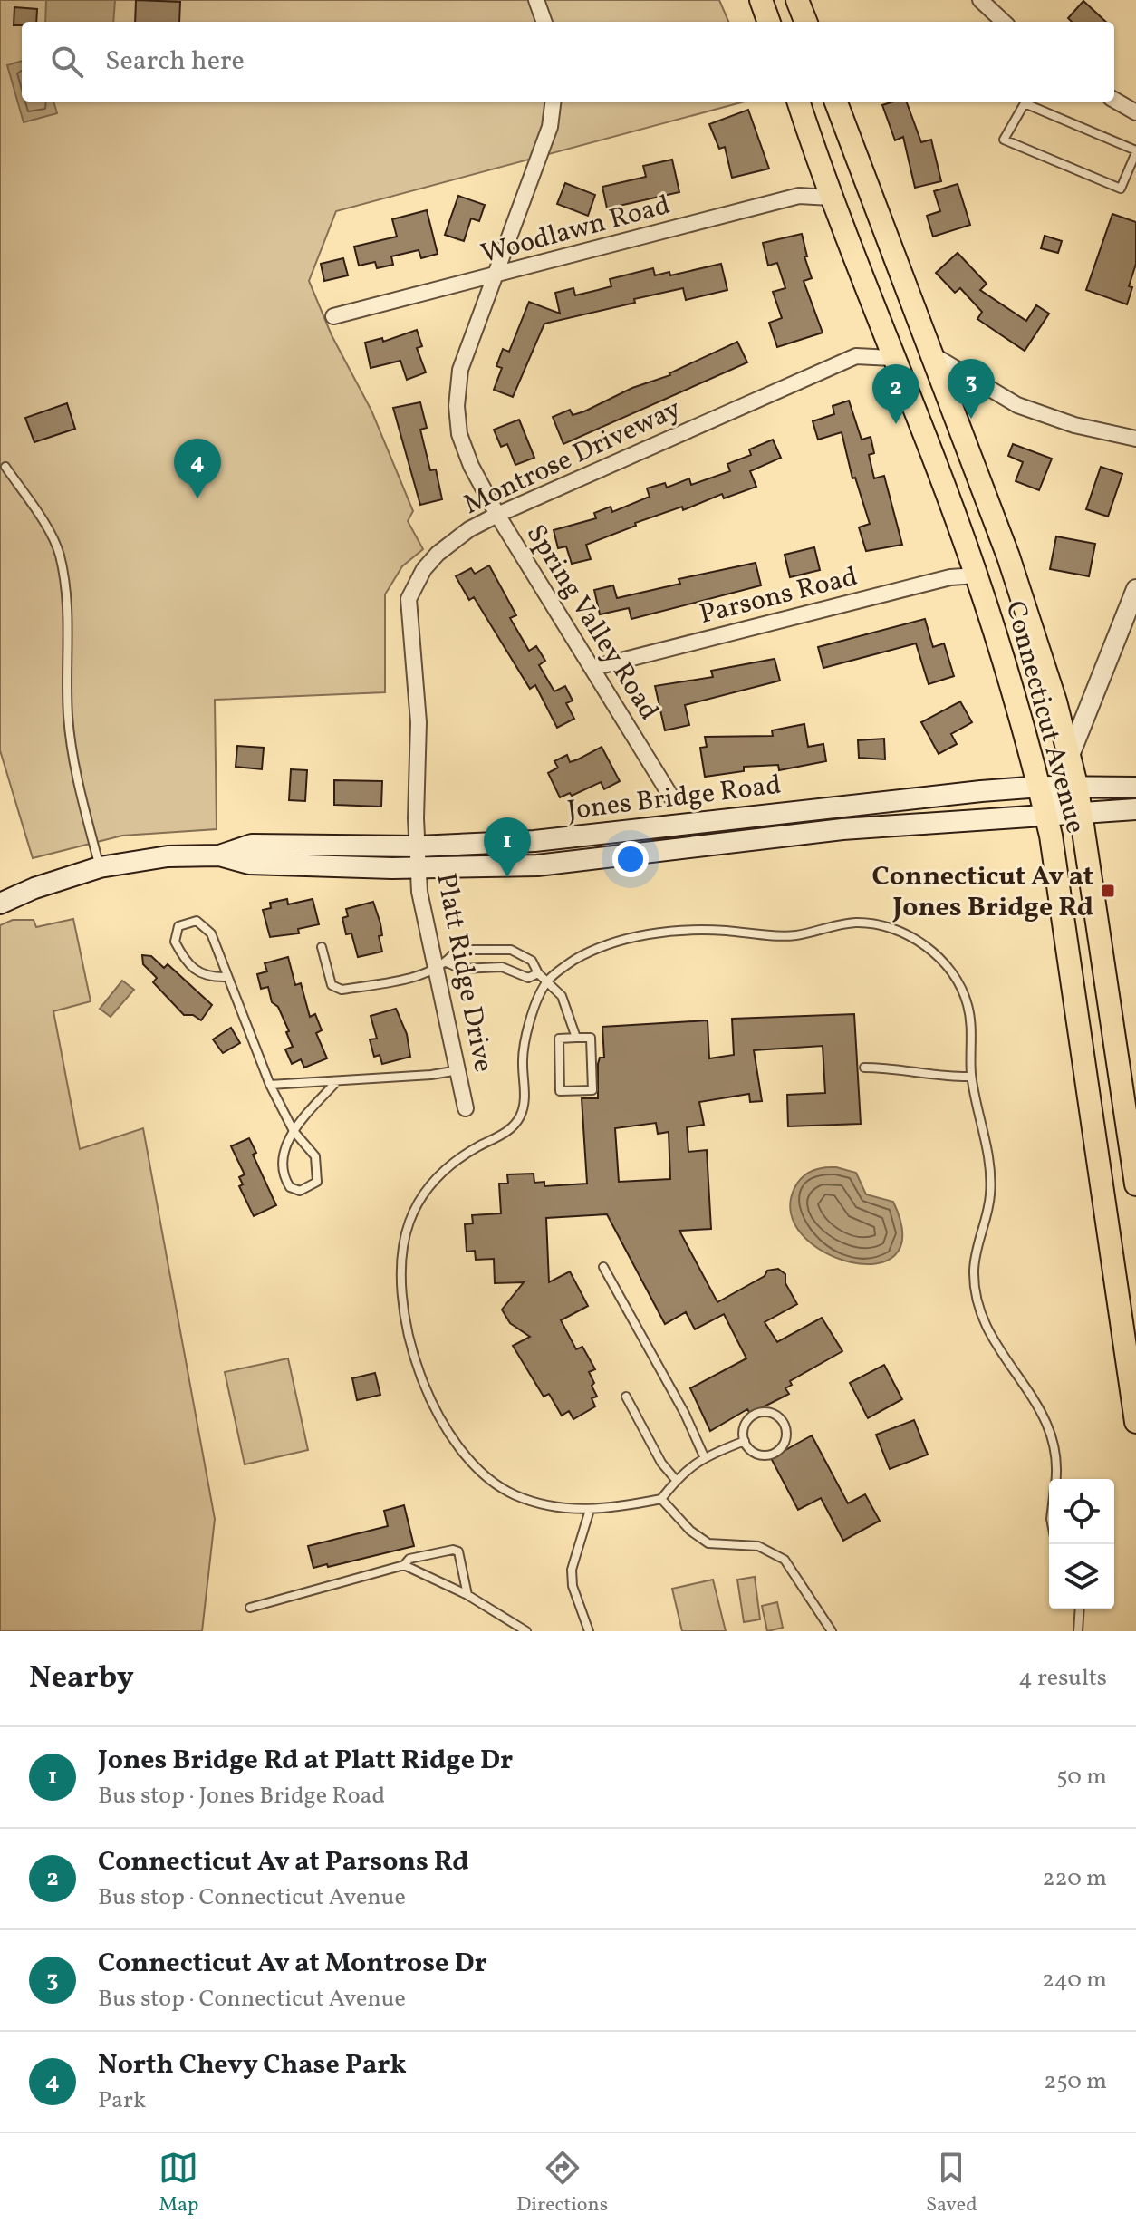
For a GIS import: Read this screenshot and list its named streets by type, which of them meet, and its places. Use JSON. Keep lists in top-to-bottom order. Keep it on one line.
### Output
{"streets":{"main road":["Connecticut Avenue","Jones Bridge Road"],"street":["Woodlawn Road","Montrose Driveway","Parsons Road","Spring Valley Road","Platt Ridge Drive"]},"crossings":[["Woodlawn Road","Spring Valley Road"],["Woodlawn Road","Connecticut Avenue"],["Montrose Driveway","Spring Valley Road"],["Montrose Driveway","Connecticut Avenue"],["Montrose Driveway","Jones Bridge Road"],["Montrose Driveway","Platt Ridge Drive"],["Parsons Road","Spring Valley Road"],["Parsons Road","Connecticut Avenue"],["Connecticut Avenue","Jones Bridge Road"],["Jones Bridge Road","Platt Ridge Drive"]],"places":{"transit":["Connecticut Av at Jones Bridge Rd"]},"page":{"search":"Search here","pins":["3","2","4","1"],"heading":["Nearby","4 results"],"list":[{"mark":"1","name":"Jones Bridge Rd at Platt Ridge Dr","note":"Bus stop · Jones Bridge Road","value":"50 m"},{"mark":"2","name":"Connecticut Av at Parsons Rd","note":"Bus stop · Connecticut Avenue","value":"220 m"},{"mark":"3","name":"Connecticut Av at Montrose Dr","note":"Bus stop · Connecticut Avenue","value":"240 m"},{"mark":"4","name":"North Chevy Chase Park","note":"Park","value":"250 m"}],"nav":["Map","Directions","Saved"]}}
